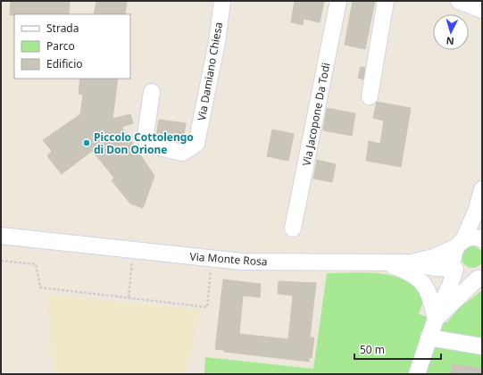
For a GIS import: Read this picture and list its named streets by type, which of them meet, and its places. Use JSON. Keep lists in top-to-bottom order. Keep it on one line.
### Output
{"streets":{"street":["Via Damiano Chiesa","Via Jacopone Da Todi","Via Monte Rosa"]},"places":["Piccolo Cottolengo di Don Orione"],"legend":["Strada","Parco","Edificio"],"scale_bar":"50 m","north":"bottom"}
